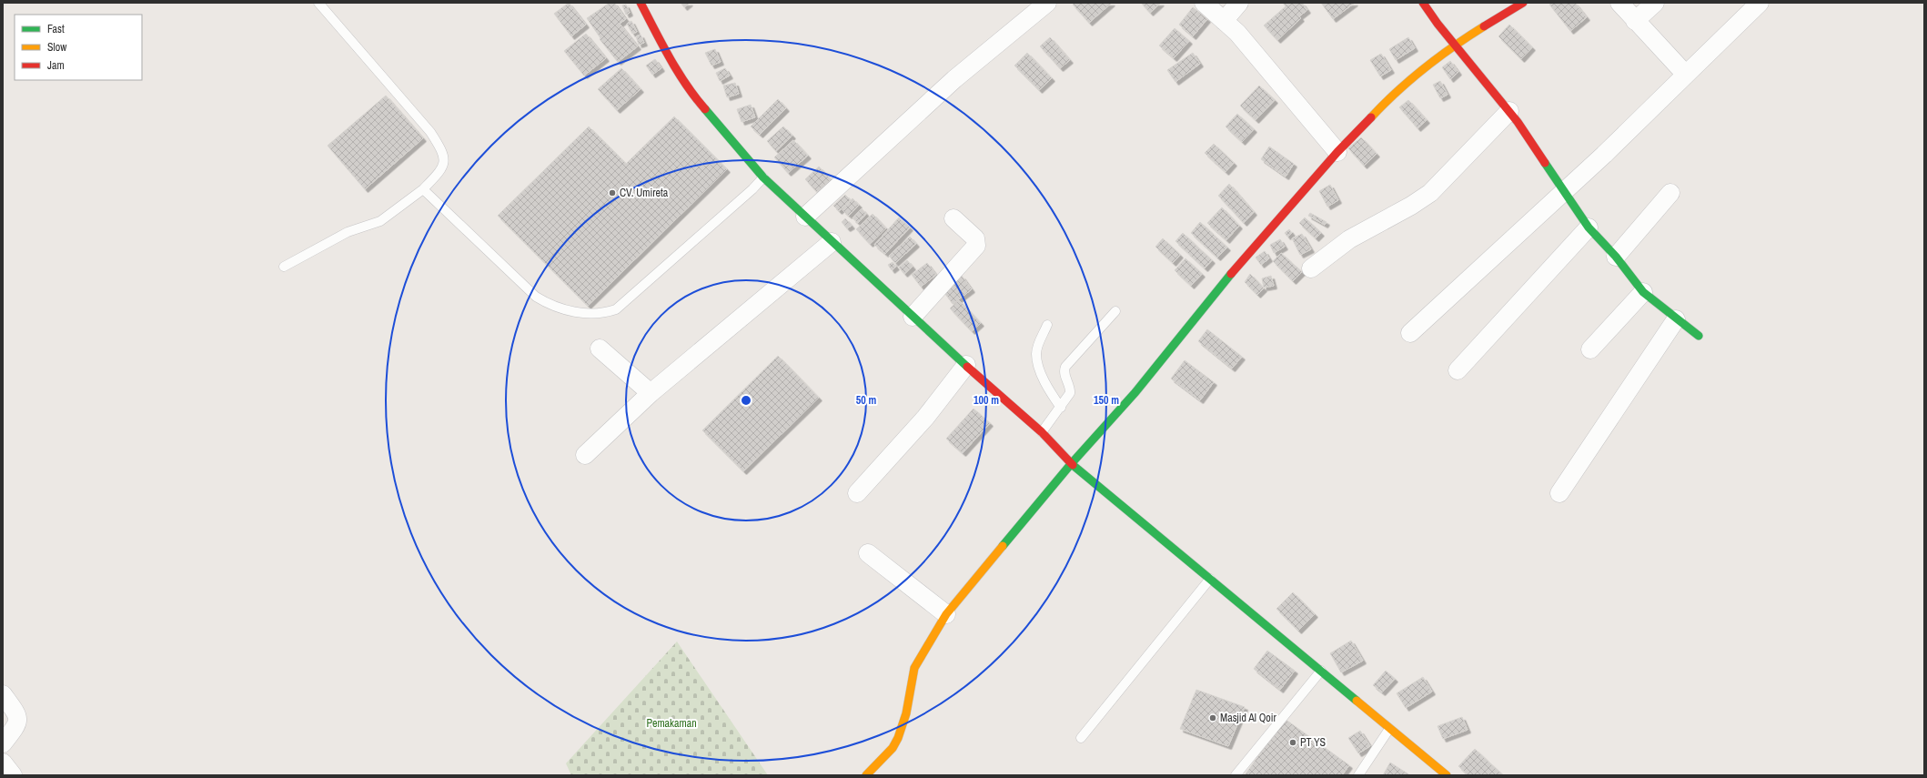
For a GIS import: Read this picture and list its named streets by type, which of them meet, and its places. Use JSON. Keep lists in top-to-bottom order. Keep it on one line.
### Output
{"parks":["Pemakaman"],"places":["CV. Umireta","Masjid Al Qoir","PT YS"],"legend":["Fast","Slow","Jam"],"rings":["50 m","100 m","150 m"]}
